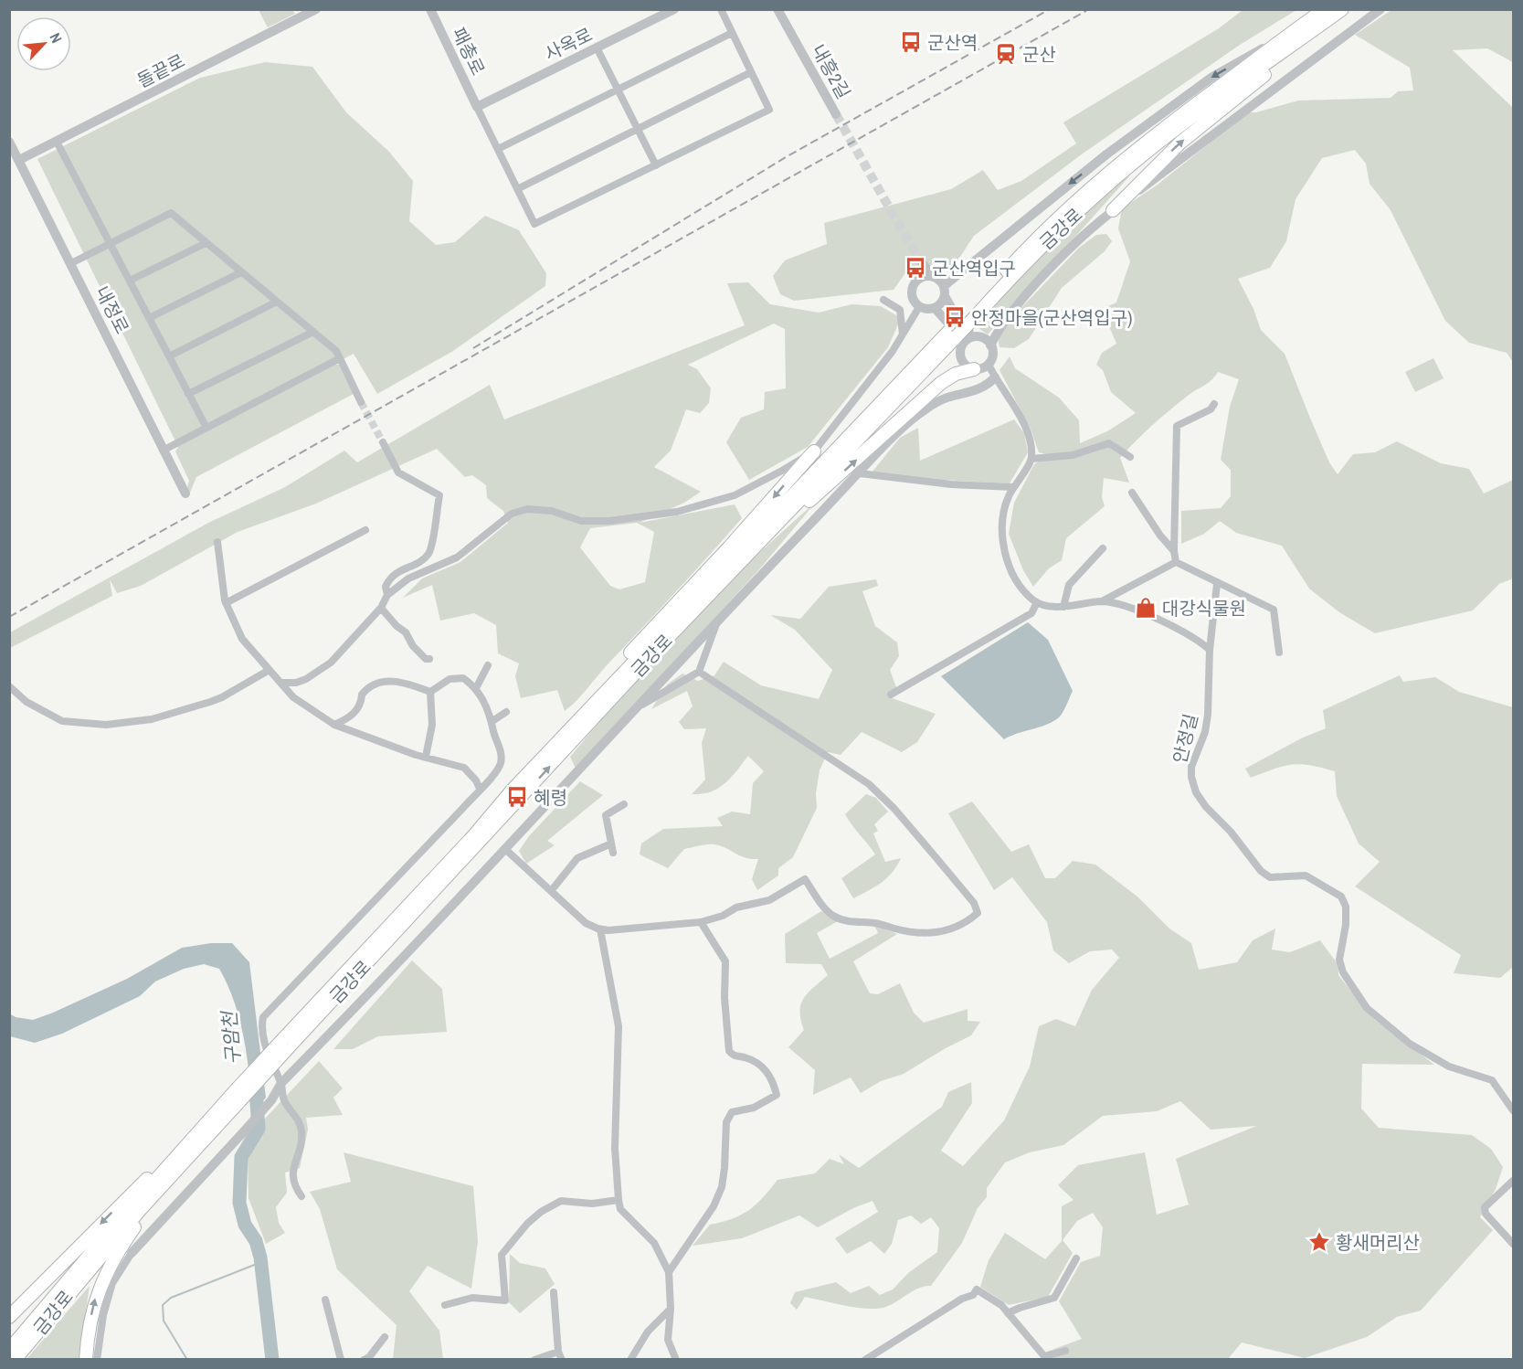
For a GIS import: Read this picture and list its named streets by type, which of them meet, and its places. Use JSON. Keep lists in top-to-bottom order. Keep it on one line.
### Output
{"streets":{"highway":["금강로"],"street":["사옥로","패총로","돌끝로","내흥2길","내정로","안정길"]},"crossings":[["사옥로","패총로"],["돌끝로","내정로"]],"water":["구암천"],"places":{"bus stop":["군산역","군산역입구","안정마을(군산역입구)","혜령"],"station":["군산"],"shop":["대강식물원"],"place":["황새머리산"]},"north":"top right"}
